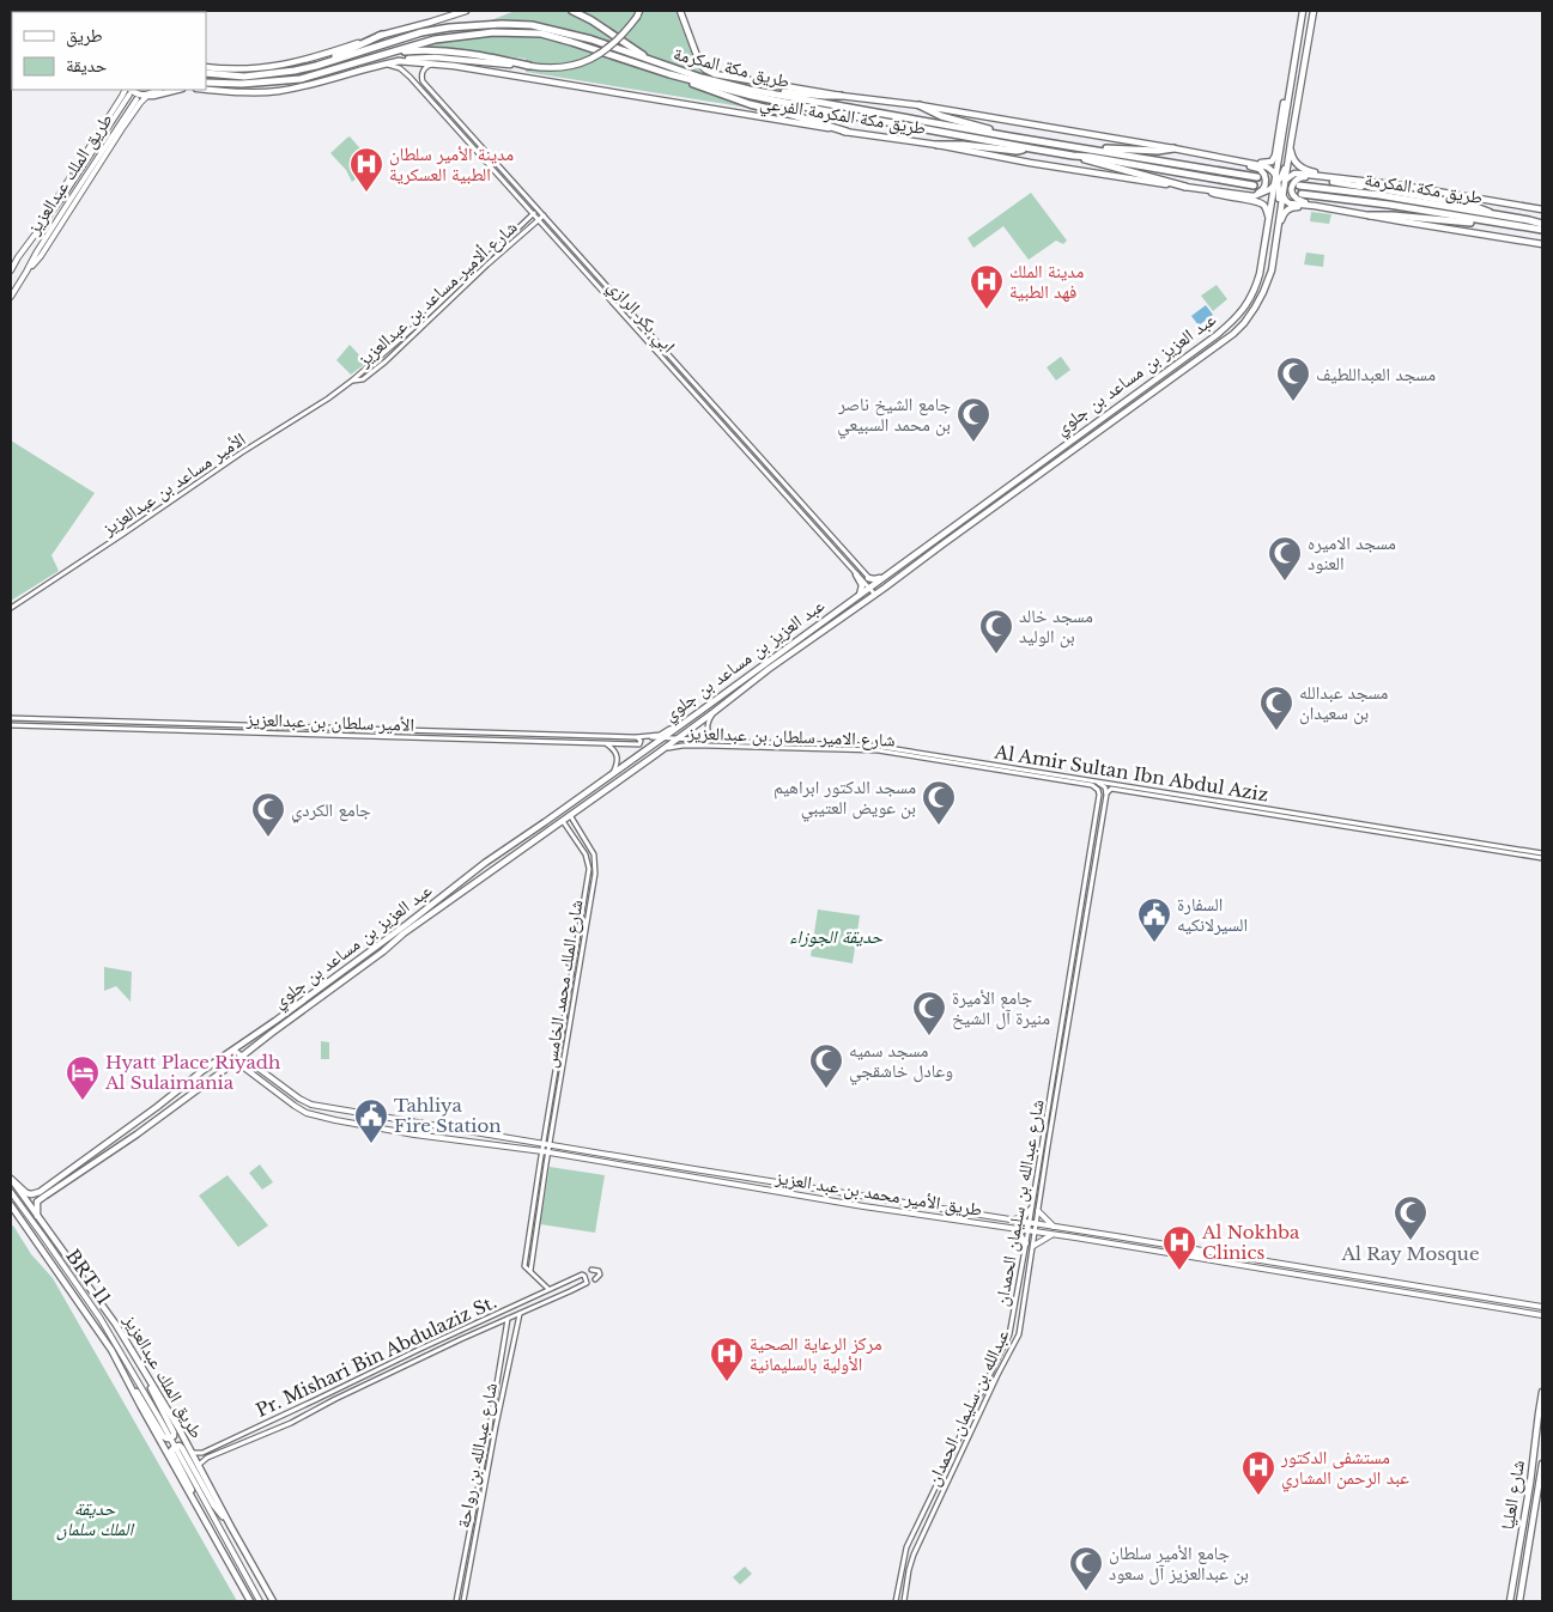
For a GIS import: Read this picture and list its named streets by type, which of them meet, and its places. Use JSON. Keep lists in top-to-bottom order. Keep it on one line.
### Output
{"streets":{"highway":["طريق مكة المكرمة"],"main road":["طريق مكة المكرمة الفرعي","طريق الملك عبدالعزيز","عبد العزيز بن مساعد بن جلوي","طريق الأمير محمد بن عبد العزيز","BRT 11","شارع العليا"],"street":["شارع ألامير مساعد بن عبدالعزيز","ابي بكر الرازي","الأمير مساعد بن عبدالعزيز","الأمير سلطان بن عبدالعزيز","شارع الامير سلطان بن عبدالعزيز","Al Amir Sultan Ibn Abdul Aziz","شارع الملك محمد الخامس","شارع عبدالله بن سليمان الحمدان","Pr. Mishari Bin Abdulaziz St.","عبدالله بن سليمان الحمدان","شارع عبدالله بن رواحة"]},"crossings":[["طريق مكة المكرمة الفرعي","ابي بكر الرازي"],["طريق مكة المكرمة الفرعي","عبد العزيز بن مساعد بن جلوي"],["طريق الملك عبدالعزيز","عبد العزيز بن مساعد بن جلوي"],["طريق الملك عبدالعزيز","Pr. Mishari Bin Abdulaziz St."],["شارع ألامير مساعد بن عبدالعزيز","ابي بكر الرازي"],["شارع ألامير مساعد بن عبدالعزيز","الأمير مساعد بن عبدالعزيز"],["ابي بكر الرازي","عبد العزيز بن مساعد بن جلوي"],["عبد العزيز بن مساعد بن جلوي","الأمير سلطان بن عبدالعزيز"],["عبد العزيز بن مساعد بن جلوي","شارع الامير سلطان بن عبدالعزيز"],["عبد العزيز بن مساعد بن جلوي","Al Amir Sultan Ibn Abdul Aziz"],["عبد العزيز بن مساعد بن جلوي","شارع الملك محمد الخامس"],["عبد العزيز بن مساعد بن جلوي","طريق الأمير محمد بن عبد العزيز"],["الأمير سلطان بن عبدالعزيز","Al Amir Sultan Ibn Abdul Aziz"],["شارع الامير سلطان بن عبدالعزيز","Al Amir Sultan Ibn Abdul Aziz"],["Al Amir Sultan Ibn Abdul Aziz","شارع عبدالله بن سليمان الحمدان"],["شارع الملك محمد الخامس","طريق الأمير محمد بن عبد العزيز"],["طريق الأمير محمد بن عبد العزيز","شارع عبدالله بن سليمان الحمدان"],["طريق الأمير محمد بن عبد العزيز","عبدالله بن سليمان الحمدان"],["شارع عبدالله بن سليمان الحمدان","عبدالله بن سليمان الحمدان"],["Pr. Mishari Bin Abdulaziz St.","شارع عبدالله بن رواحة"]],"parks":["حديقة الجوزاء","حديقة الملك سلمان"],"places":{"hospital":["مدينة الأمير سلطان الطبية العسكرية","مدينة الملك فهد الطبية","Al Nokhba Clinics","مركز الرعاية الصحية الأولية بالسليمانية","مستشفى الدكتور عبد الرحمن المشاري"],"mosque":["مسجد العبداللطيف","جامع الشيخ ناصر بن محمد السبيعي","مسجد الاميره العنود","مسجد خالد بن الوليد","مسجد عبدالله بن سعيدان","مسجد الدكتور ابراهيم بن عويض العتيبي","جامع الكردي","جامع الأميرة منيرة آل الشيخ","مسجد سميه وعادل خاشقجي","Al Ray Mosque","جامع الأمير سلطان بن عبدالعزيز آل سعود"],"public building":["السفارة السيرلانكيه","Tahliya Fire Station"],"hotel":["Hyatt Place Riyadh Al Sulaimania"]},"legend":["طريق","حديقة"]}
